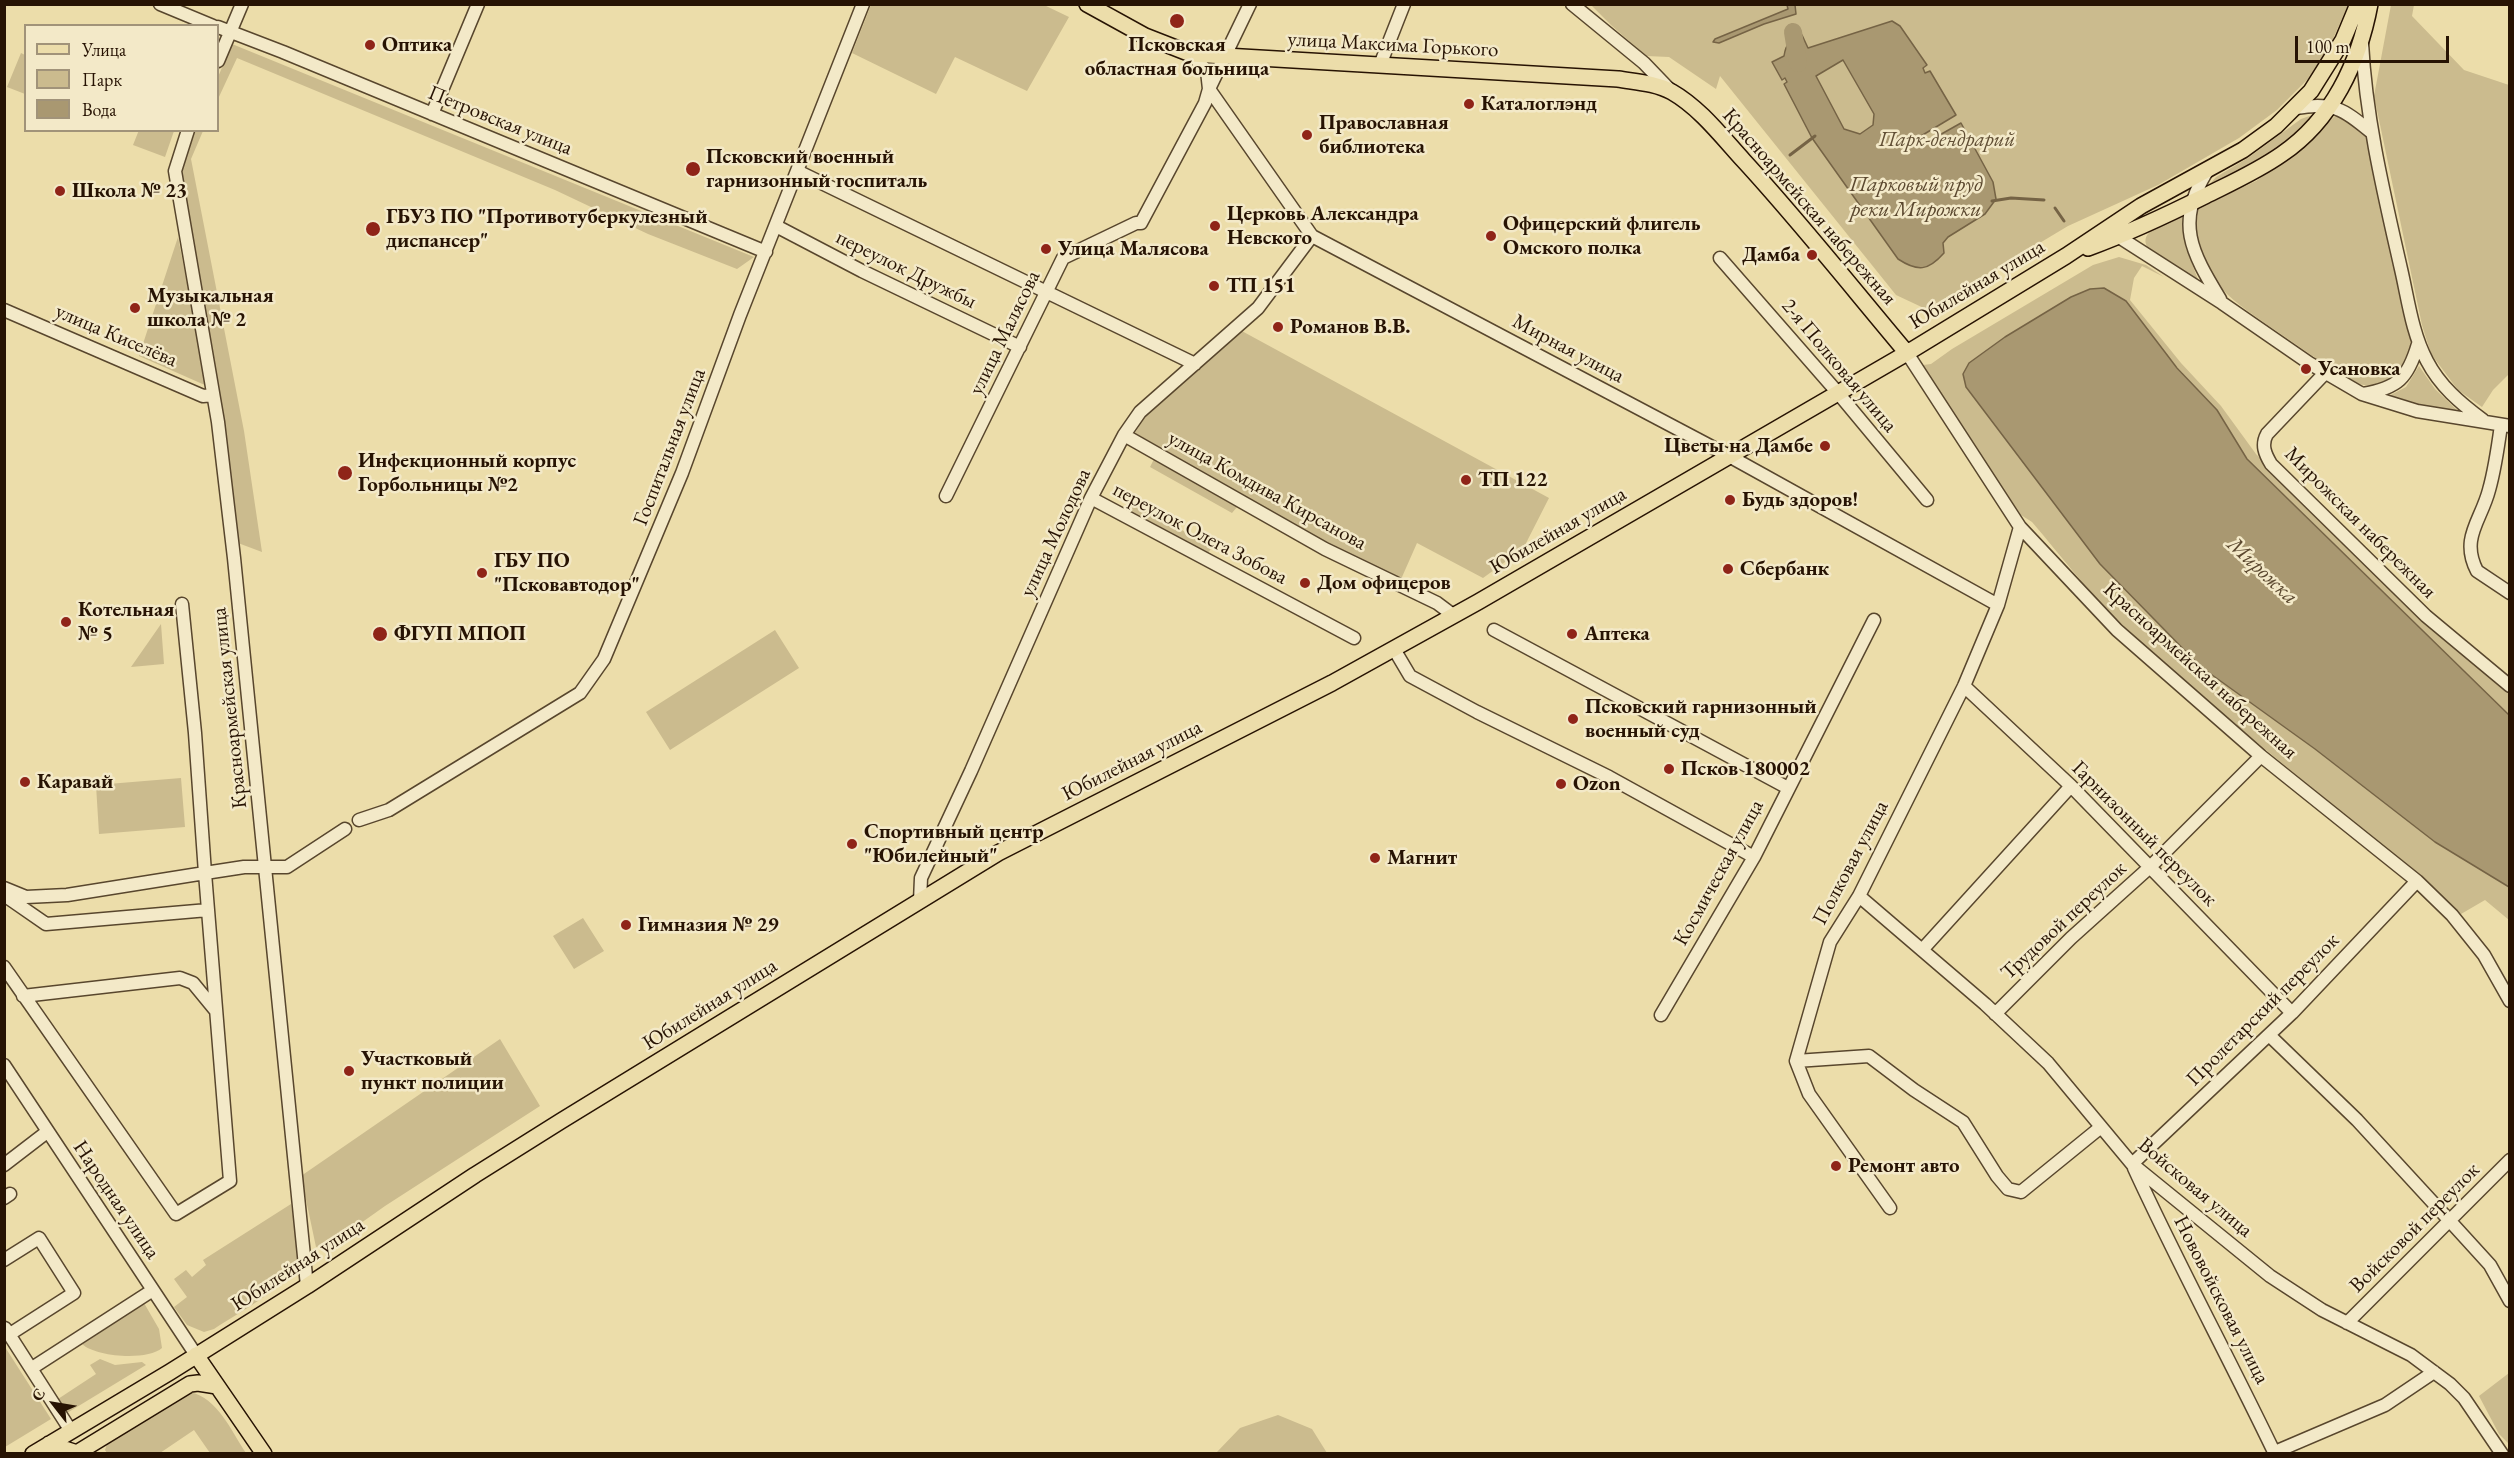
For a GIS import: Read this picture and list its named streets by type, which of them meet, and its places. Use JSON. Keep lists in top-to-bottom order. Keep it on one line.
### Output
{"streets":{"main road":["улица Максима Горького","Красноармейская набережная","Юбилейная улица"],"street":["Петровская улица","переулок Дружбы","улица Малясова","улица Киселёва","Мирная улица","2-я Полковая улица","Госпитальная улица","улица Комдива Кирсанова","Мирожская набережная","улица Молодова","переулок Олега Зобова","Красноармейская улица","Гарнизонный переулок","Полковая улица","Космическая улица","Трудовой переулок","Пролетарский переулок","Войсковая улица","Народная улица","Войсковой переулок","Нововойсковая улица"]},"crossings":[["улица Максима Горького","Красноармейская набережная"],["улица Максима Горького","улица Малясова"],["улица Максима Горького","Мирная улица"],["Петровская улица","Госпитальная улица"],["Красноармейская набережная","Юбилейная улица"],["Красноармейская набережная","Полковая улица"],["Красноармейская набережная","Трудовой переулок"],["Красноармейская набережная","Пролетарский переулок"],["переулок Дружбы","улица Малясова"],["переулок Дружбы","Госпитальная улица"],["переулок Дружбы","улица Молодова"],["Юбилейная улица","Мирная улица"],["Юбилейная улица","2-я Полковая улица"],["Юбилейная улица","улица Комдива Кирсанова"],["Юбилейная улица","улица Молодова"],["Юбилейная улица","Красноармейская улица"],["Юбилейная улица","Народная улица"],["улица Малясова","Мирная улица"],["улица Киселёва","Красноармейская улица"],["Мирная улица","улица Молодова"],["Мирная улица","Полковая улица"],["улица Комдива Кирсанова","улица Молодова"],["улица Молодова","переулок Олега Зобова"],["Гарнизонный переулок","Полковая улица"],["Гарнизонный переулок","Трудовой переулок"],["Гарнизонный переулок","Пролетарский переулок"],["Полковая улица","Войсковая улица"],["Трудовой переулок","Войсковая улица"],["Пролетарский переулок","Войсковая улица"],["Пролетарский переулок","Нововойсковая улица"],["Войсковая улица","Войсковой переулок"],["Войсковая улица","Нововойсковая улица"]],"water":["Парковый пруд реки Мирожки","Мирожка"],"parks":["Парк-дендрарий"],"places":["Псковская областная больница","Оптика","Каталоглэнд","Православная библиотека","Псковский военный гарнизонный госпиталь","Школа № 23","Церковь Александра Невского","ГБУЗ ПО \"Противотуберкулезный диспансер\"","Офицерский флигель Омского полка","Улица Малясова","Дамба","ТП 151","Музыкальная школа № 2","Романов В.В.","Усановка","Цветы на Дамбе","Инфекционный корпус Горбольницы №2","ТП 122","Будь здоров!","Сбербанк","ГБУ ПО \"Псковавтодор\"","Дом офицеров","Котельная № 5","ФГУП МПОП","Аптека","Псковский гарнизонный военный суд","Псков 180002","Каравай","Ozon","Спортивный центр \"Юбилейный\"","Магнит","Гимназия № 29","Участковый пункт полиции","Ремонт авто"],"legend":["Улица","Парк","Вода"],"scale_bar":"100 m","north":"top left"}
